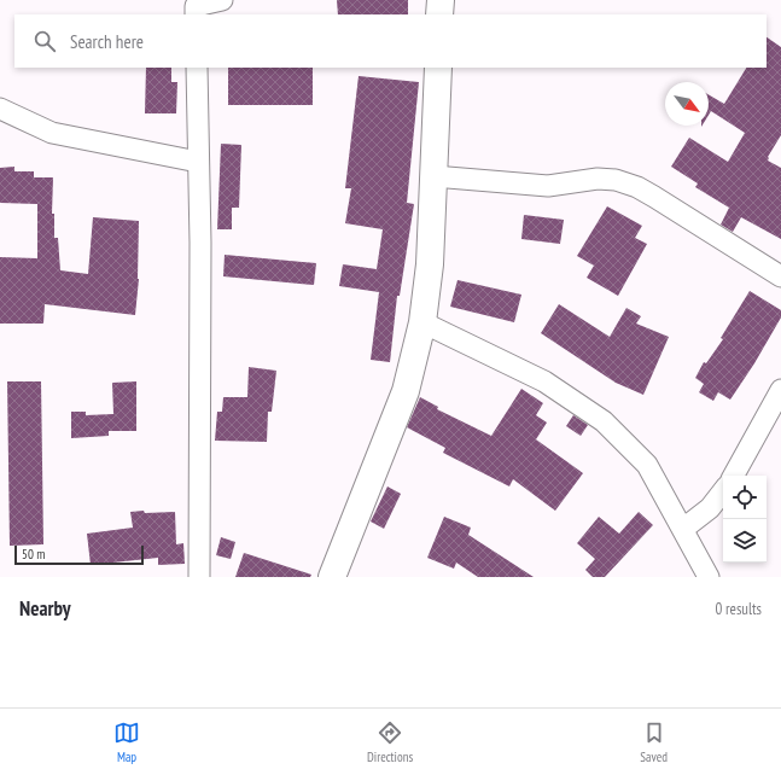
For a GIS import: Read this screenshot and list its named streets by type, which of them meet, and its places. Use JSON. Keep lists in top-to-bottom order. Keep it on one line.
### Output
{"scale_bar":"50 m","north":"bottom right","page":{"search":"Search here","scale":"50 m","heading":["Nearby","0 results"],"nav":["Map","Directions","Saved"]}}
